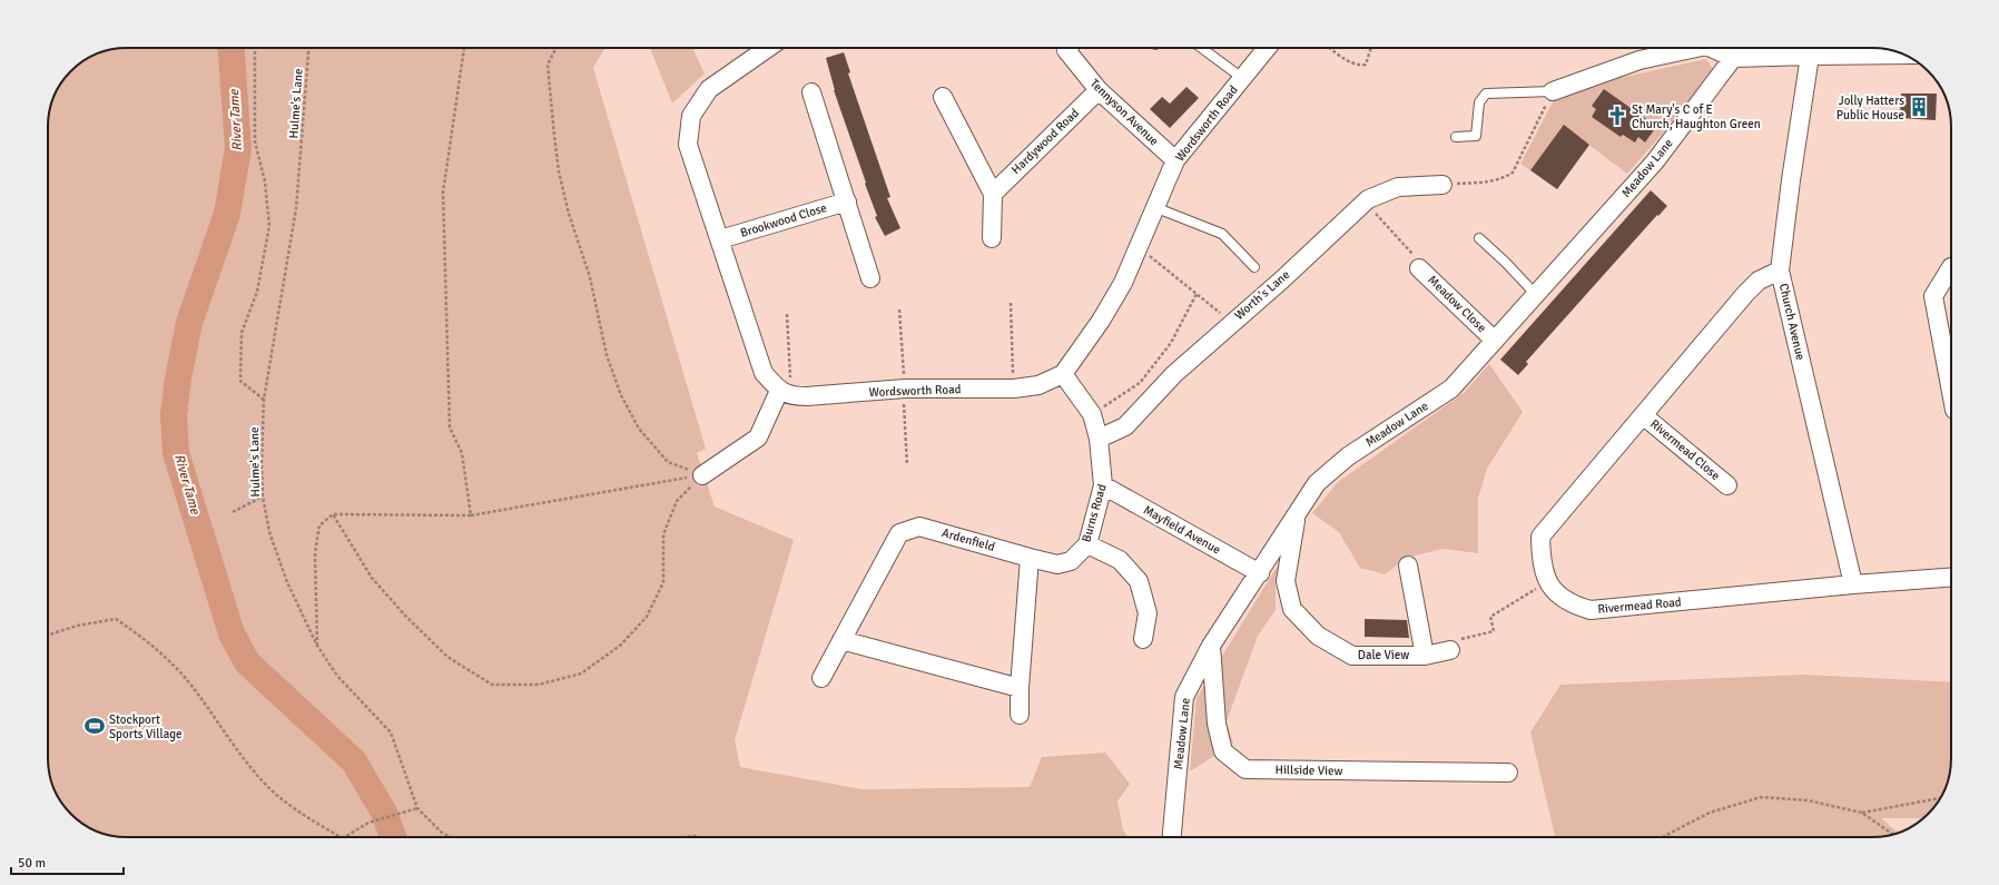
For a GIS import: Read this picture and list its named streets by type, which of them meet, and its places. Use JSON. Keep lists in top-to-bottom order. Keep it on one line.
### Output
{"streets":{"street":["Tennyson Avenue","Wordsworth Road","Hardywood Road","Meadow Lane","Brookwood Close","Worth's Lane","Meadow Close","Church Avenue","Rivermead Close","Burns Road","Mayfield Avenue","Ardenfield","Rivermead Road","Dale View","Hillside View"],"path":["Hulme's Lane"]},"crossings":[["Tennyson Avenue","Wordsworth Road"],["Tennyson Avenue","Hardywood Road"],["Wordsworth Road","Burns Road"],["Meadow Lane","Meadow Close"],["Meadow Lane","Mayfield Avenue"],["Meadow Lane","Dale View"],["Meadow Lane","Hillside View"],["Worth's Lane","Burns Road"],["Church Avenue","Rivermead Road"],["Rivermead Close","Rivermead Road"],["Burns Road","Mayfield Avenue"],["Burns Road","Ardenfield"]],"water":["River Tame"],"places":{"building":["Jolly Hatters Public House"],"church":["St Mary's C of E Church, Haughton Green"],"sports":["Stockport Sports Village"]},"scale_bar":"50 m"}
